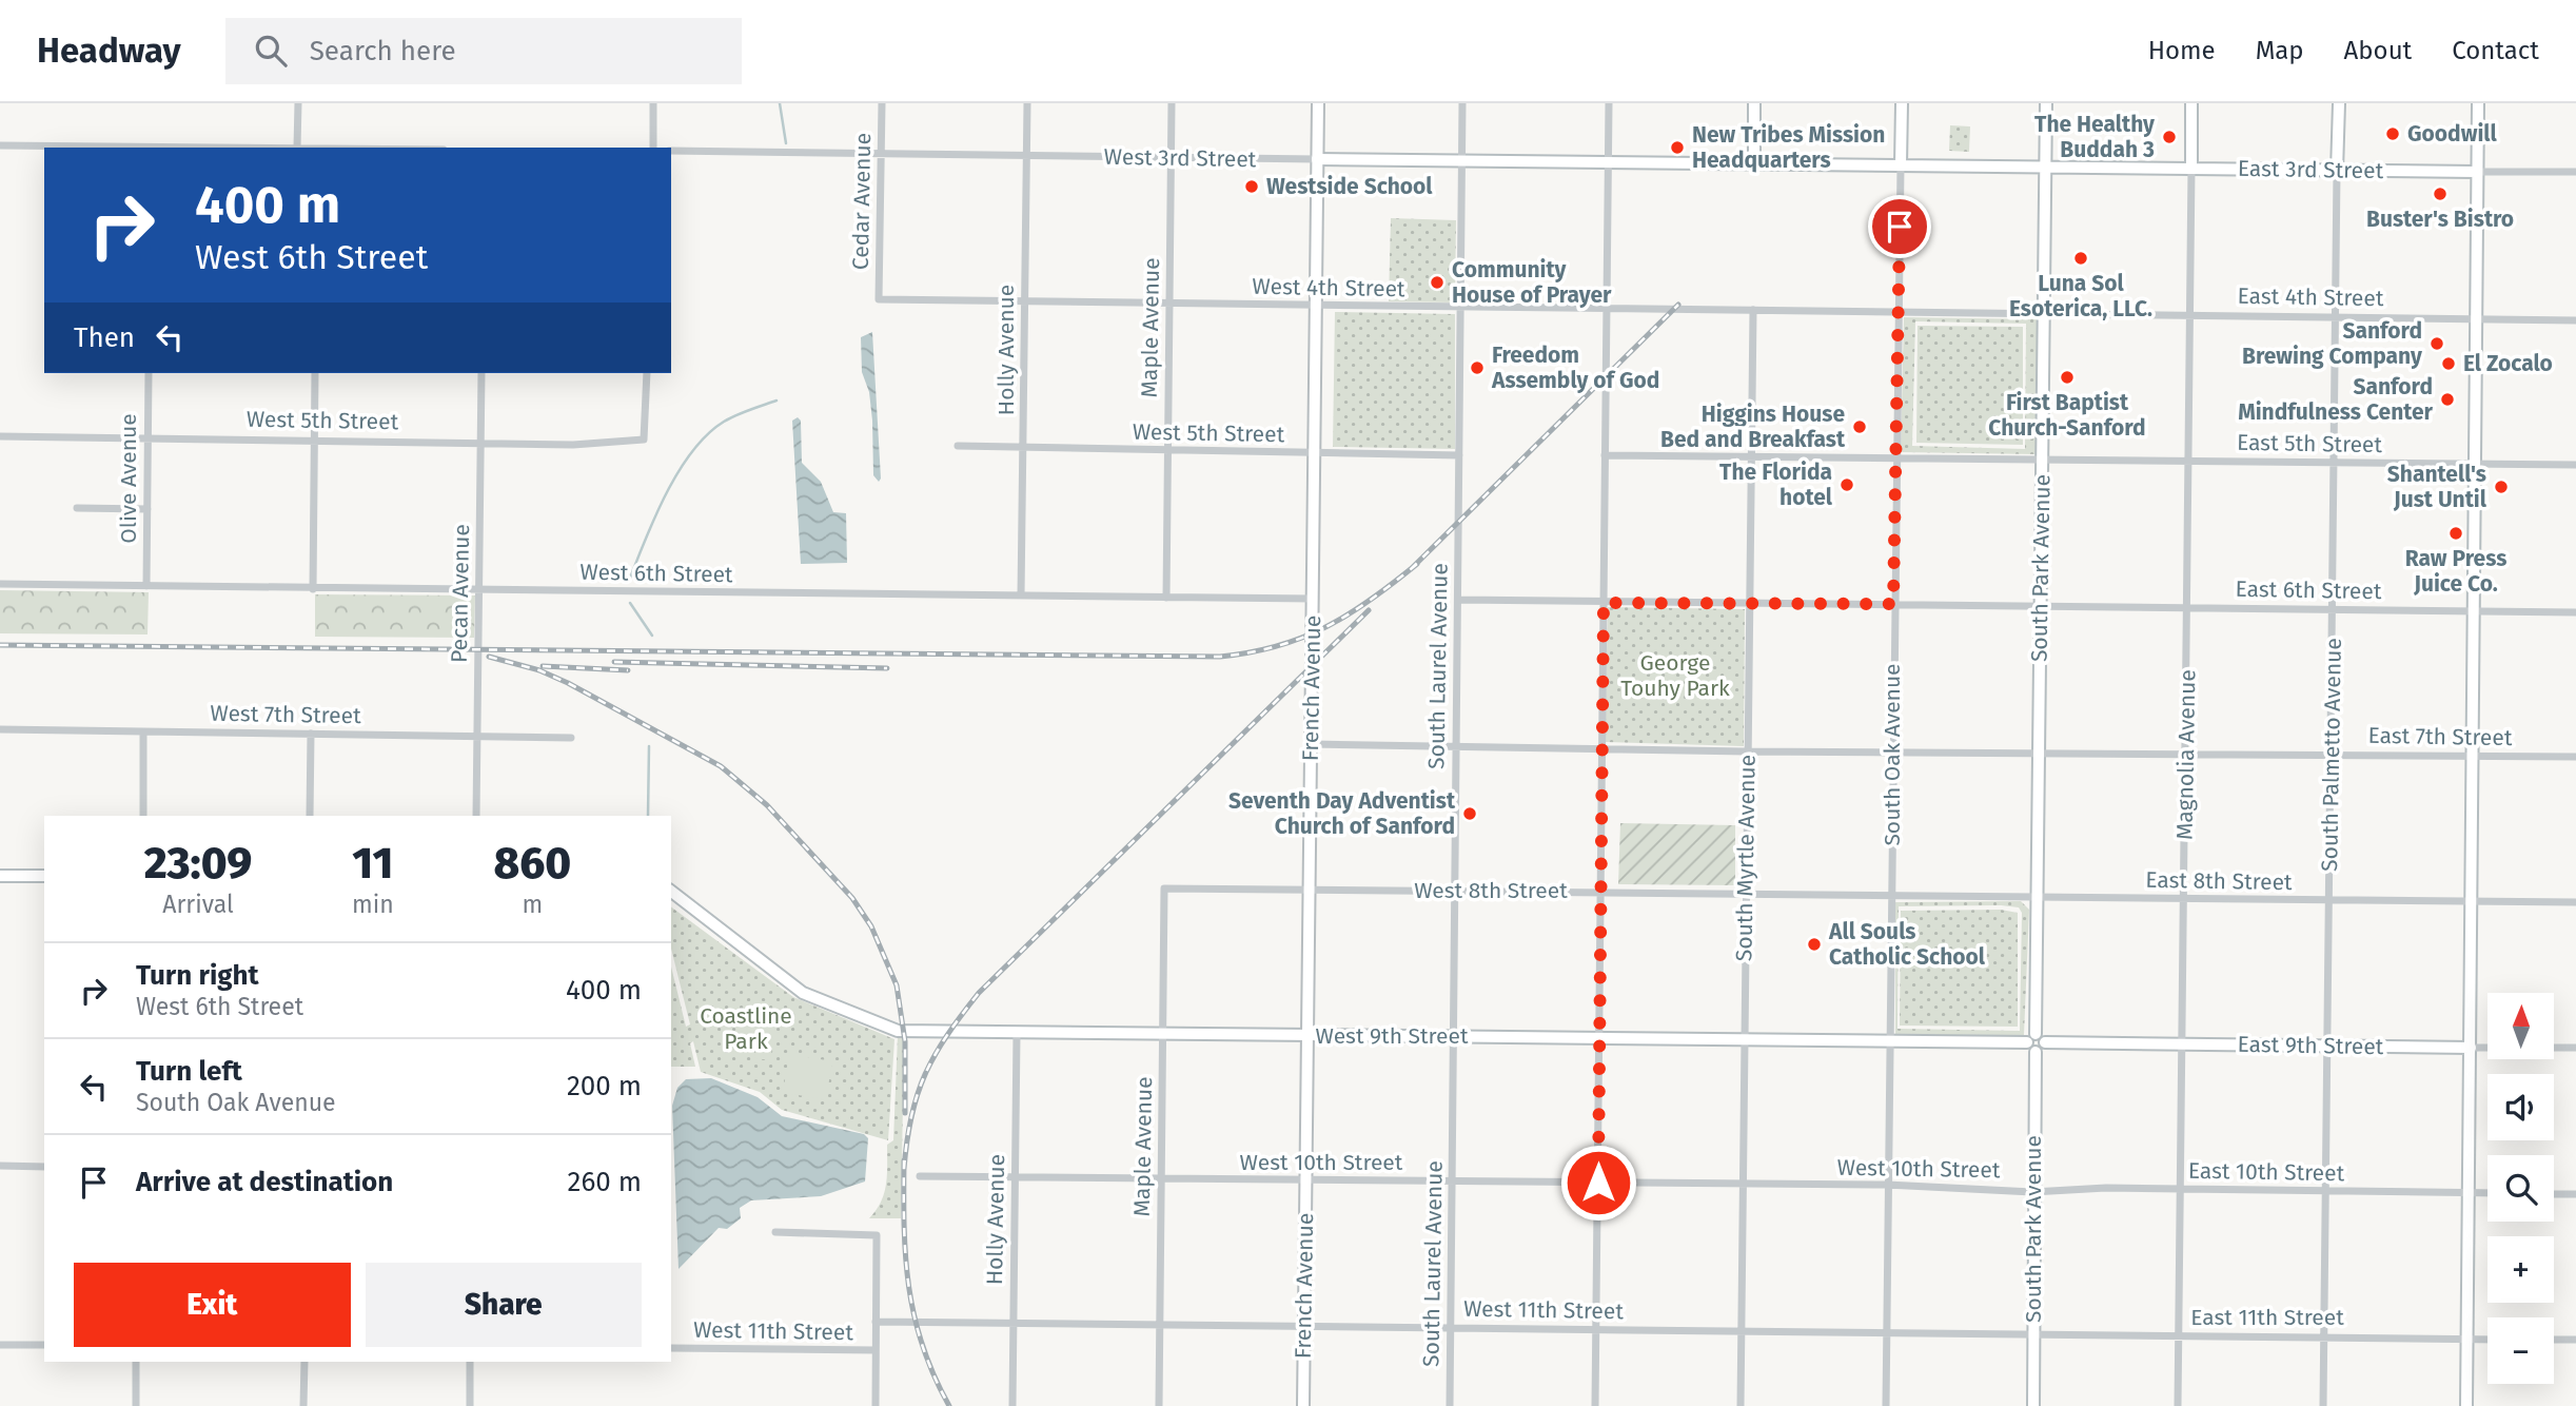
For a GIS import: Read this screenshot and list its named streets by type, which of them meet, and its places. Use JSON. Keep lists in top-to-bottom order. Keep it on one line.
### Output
{"streets":{"street":["West 3rd Street","East 3rd Street","Cedar Avenue","West 4th Street","East 4th Street","Maple Avenue","Holly Avenue","West 5th Street","East 5th Street","Olive Avenue","South Park Avenue","West 6th Street","East 6th Street","Pecan Avenue","South Laurel Avenue","French Avenue","West 7th Street","East 7th Street","South Oak Avenue","Magnolia Avenue","South Palmetto Avenue","South Myrtle Avenue","East 8th Street","West 8th Street","West 9th Street","East 9th Street","West 10th Street","East 10th Street","West 11th Street","East 11th Street"]},"crossings":[["West 3rd Street","East 3rd Street"],["West 3rd Street","Cedar Avenue"],["West 3rd Street","Maple Avenue"],["West 3rd Street","Holly Avenue"],["West 3rd Street","South Park Avenue"],["West 3rd Street","South Laurel Avenue"],["West 3rd Street","French Avenue"],["West 3rd Street","South Oak Avenue"],["East 3rd Street","South Park Avenue"],["East 3rd Street","Magnolia Avenue"],["East 3rd Street","South Palmetto Avenue"],["Cedar Avenue","West 4th Street"],["West 4th Street","East 4th Street"],["West 4th Street","Maple Avenue"],["West 4th Street","Holly Avenue"],["West 4th Street","South Park Avenue"],["West 4th Street","South Laurel Avenue"],["West 4th Street","French Avenue"],["West 4th Street","South Oak Avenue"],["West 4th Street","South Myrtle Avenue"],["East 4th Street","South Park Avenue"],["East 4th Street","Magnolia Avenue"],["East 4th Street","South Palmetto Avenue"],["Maple Avenue","West 5th Street"],["Maple Avenue","West 6th Street"],["Maple Avenue","West 8th Street"],["Maple Avenue","West 9th Street"],["Maple Avenue","West 10th Street"],["Maple Avenue","West 11th Street"],["Holly Avenue","West 5th Street"],["Holly Avenue","West 6th Street"],["Holly Avenue","West 9th Street"],["Holly Avenue","West 10th Street"],["Holly Avenue","West 11th Street"],["West 5th Street","Olive Avenue"],["West 5th Street","Pecan Avenue"],["West 5th Street","South Laurel Avenue"],["West 5th Street","French Avenue"],["East 5th Street","South Park Avenue"],["East 5th Street","Magnolia Avenue"],["East 5th Street","South Palmetto Avenue"],["Olive Avenue","West 6th Street"],["South Park Avenue","East 6th Street"],["South Park Avenue","East 7th Street"],["South Park Avenue","East 8th Street"],["South Park Avenue","West 8th Street"],["South Park Avenue","West 9th Street"],["South Park Avenue","East 9th Street"],["South Park Avenue","West 10th Street"],["South Park Avenue","East 10th Street"],["South Park Avenue","West 11th Street"],["South Park Avenue","East 11th Street"],["West 6th Street","Pecan Avenue"],["West 6th Street","French Avenue"],["East 6th Street","Magnolia Avenue"],["East 6th Street","South Palmetto Avenue"],["Pecan Avenue","West 7th Street"],["South Laurel Avenue","West 8th Street"],["South Laurel Avenue","West 9th Street"],["South Laurel Avenue","West 10th Street"],["South Laurel Avenue","West 11th Street"],["French Avenue","West 8th Street"],["French Avenue","West 9th Street"],["French Avenue","West 10th Street"],["French Avenue","West 11th Street"],["East 7th Street","Magnolia Avenue"],["East 7th Street","South Palmetto Avenue"],["South Oak Avenue","West 8th Street"],["South Oak Avenue","West 9th Street"],["South Oak Avenue","West 10th Street"],["South Oak Avenue","West 11th Street"],["Magnolia Avenue","East 8th Street"],["Magnolia Avenue","East 9th Street"],["Magnolia Avenue","East 10th Street"],["Magnolia Avenue","East 11th Street"],["South Palmetto Avenue","East 8th Street"],["South Palmetto Avenue","East 9th Street"],["South Palmetto Avenue","East 10th Street"],["South Palmetto Avenue","East 11th Street"],["South Myrtle Avenue","West 8th Street"],["South Myrtle Avenue","West 9th Street"],["South Myrtle Avenue","West 10th Street"],["South Myrtle Avenue","West 11th Street"],["East 8th Street","West 8th Street"],["West 9th Street","East 9th Street"],["West 10th Street","East 10th Street"],["West 11th Street","East 11th Street"]],"parks":["George Touhy Park","Coastline Park"],"places":["Goodwill","The Healthy Buddah 3","New Tribes Mission Headquarters","Westside School","Buster's Bistro","Luna Sol Esoterica, LLC.","Community House of Prayer","Sanford Brewing Company","El Zocalo","Freedom Assembly of God","First Baptist Church-Sanford","Sanford Mindfulness Center","Higgins House Bed and Breakfast","The Florida hotel","Shantell's Just Until","Raw Press Juice Co.","Seventh Day Adventist Church of Sanford","All Souls Catholic School"],"north":"top","page":{"header":"Headway","search":"Search here","nav":["Home","Map","About","Contact"],"turn":["400 m","West 6th Street"],"then":"Then","eta":["23:09","Arrival","11","min","860","m"],"list":[{"name":"Turn right","note":"West 6th Street","value":"400 m"},{"name":"Turn left","note":"South Oak Avenue","value":"200 m"},{"name":"Arrive at destination","value":"260 m"}],"map_buttons":["+","−"],"buttons":["Exit","Share"]}}
